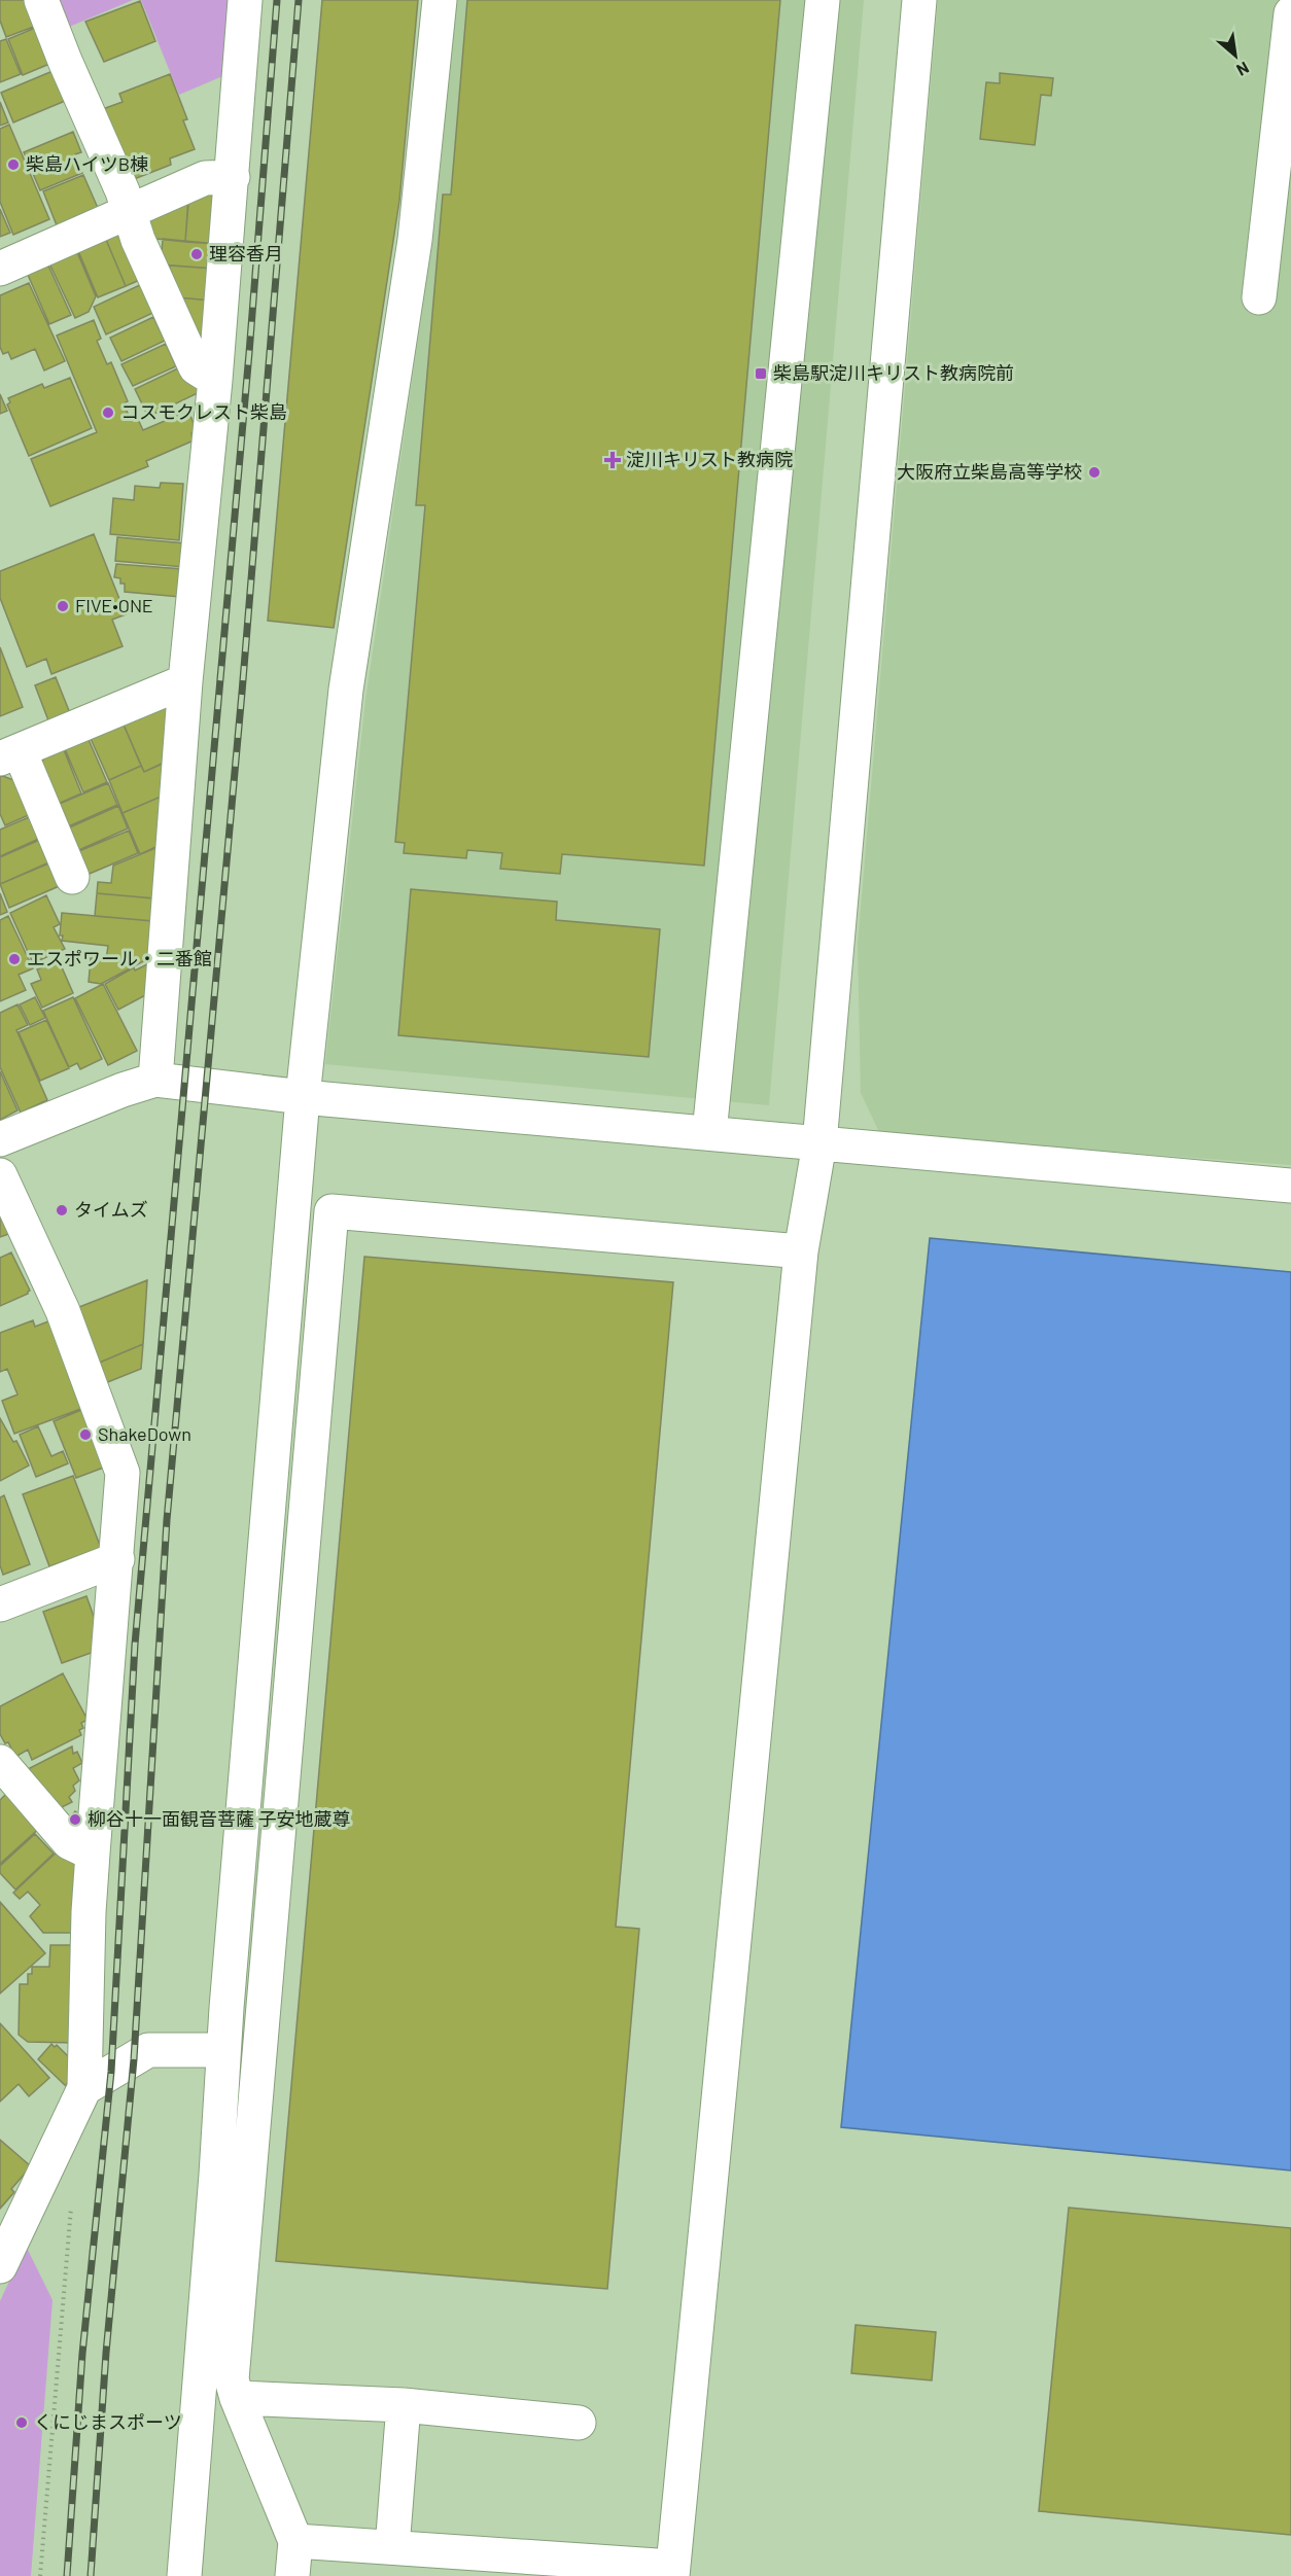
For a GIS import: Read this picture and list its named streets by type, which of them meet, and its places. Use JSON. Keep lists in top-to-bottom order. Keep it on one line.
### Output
{"places":{"other":["柴島ハイツB棟","理容香月","コスモクレスト柴島","大阪府立柴島高等学校","FIVE•ONE","エスポワール・二番館","タイムズ","ShakeDown","柳谷十一面観音菩薩 子安地蔵尊","くにじまスポーツ"],"transit":["柴島駅淀川キリスト教病院前"],"health":["淀川キリスト教病院"]},"north":"bottom right"}
